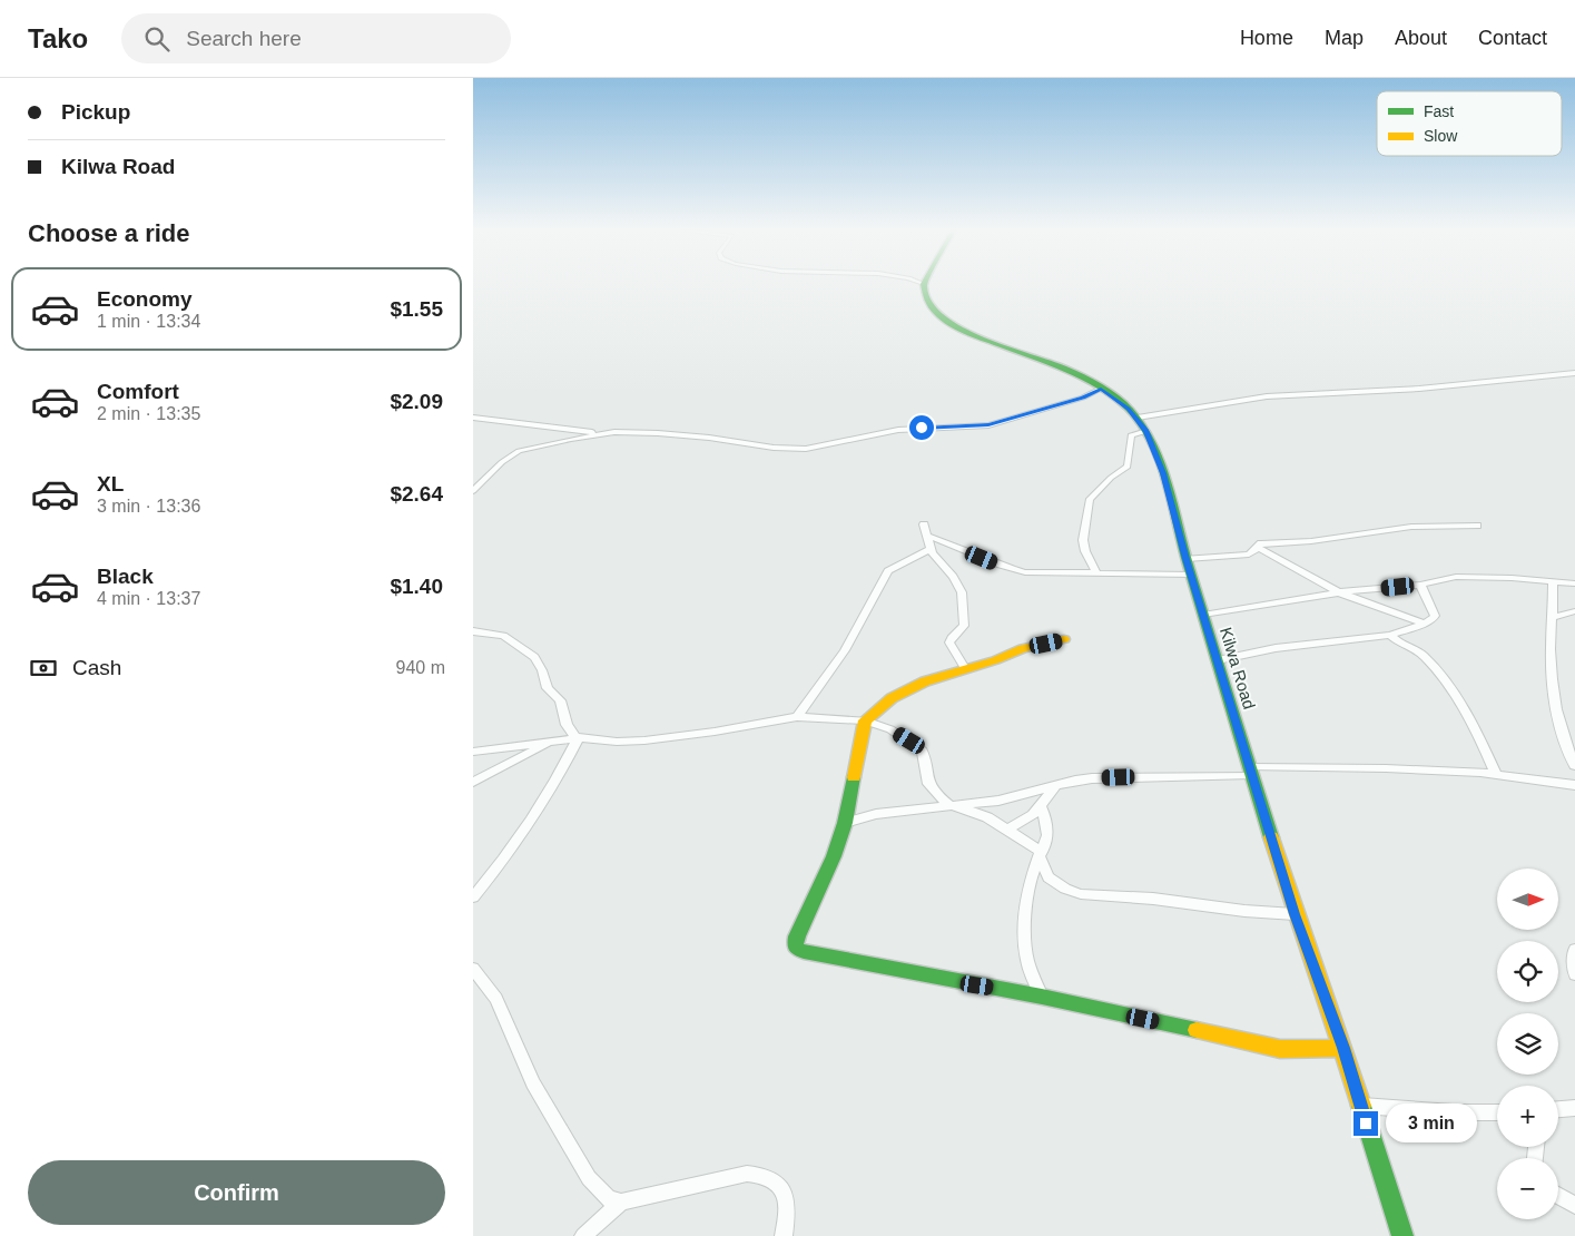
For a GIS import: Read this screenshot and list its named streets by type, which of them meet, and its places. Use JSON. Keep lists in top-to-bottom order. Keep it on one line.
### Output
{"streets":{"main road":["Kilwa Road"]},"legend":["Fast","Slow"],"north":"right","page":{"header":"Tako","search":"Search here","nav":["Home","Map","About","Contact"],"banner":["Pickup","Kilwa Road"],"heading":"Choose a ride","list":[{"name":"Economy","note":"1 min · 13:34","value":"$1.55"},{"name":"Comfort","note":"2 min · 13:35","value":"$2.09"},{"name":"XL","note":"3 min · 13:36","value":"$2.64"},{"name":"Black","note":"4 min · 13:37","value":"$1.40"}],"pay":["Cash","940 m"],"map_buttons":["+","−"],"bubble":"3 min","buttons":"Confirm"}}
